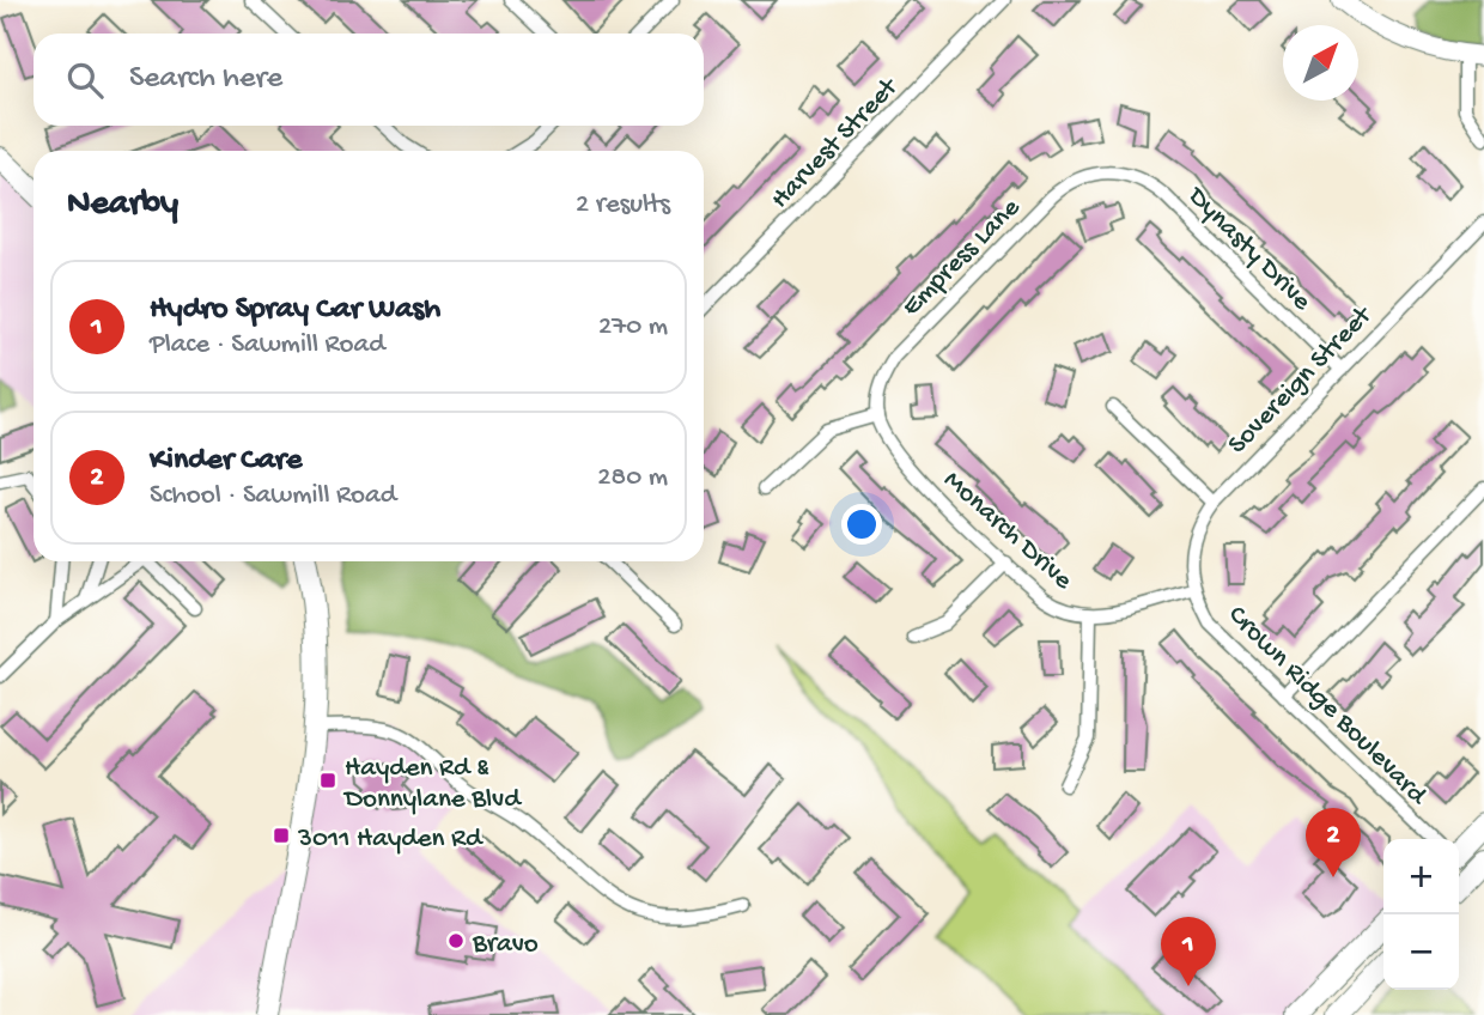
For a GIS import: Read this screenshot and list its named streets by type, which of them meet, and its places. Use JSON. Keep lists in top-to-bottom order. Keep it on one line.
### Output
{"streets":{"street":["Harvest Street","Dynasty Drive","Empress Lane","Sovereign Street","Monarch Drive","Crown Ridge Boulevard"]},"crossings":[["Dynasty Drive","Empress Lane"],["Dynasty Drive","Sovereign Street"],["Empress Lane","Monarch Drive"],["Sovereign Street","Monarch Drive"],["Sovereign Street","Crown Ridge Boulevard"],["Monarch Drive","Crown Ridge Boulevard"]],"places":{"transit":["Hayden Rd & Donnylane Blvd","3011 Hayden Rd"],"other":["Bravo"]},"north":"top right","page":{"search":"Search here","heading":["Nearby","2 results"],"list":[{"mark":"1","name":"Hydro Spray Car Wash","note":"Place · Sawmill Road","value":"270 m"},{"mark":"2","name":"Kinder Care","note":"School · Sawmill Road","value":"280 m"}],"pins":["2","1"],"map_buttons":["+","−"]}}
